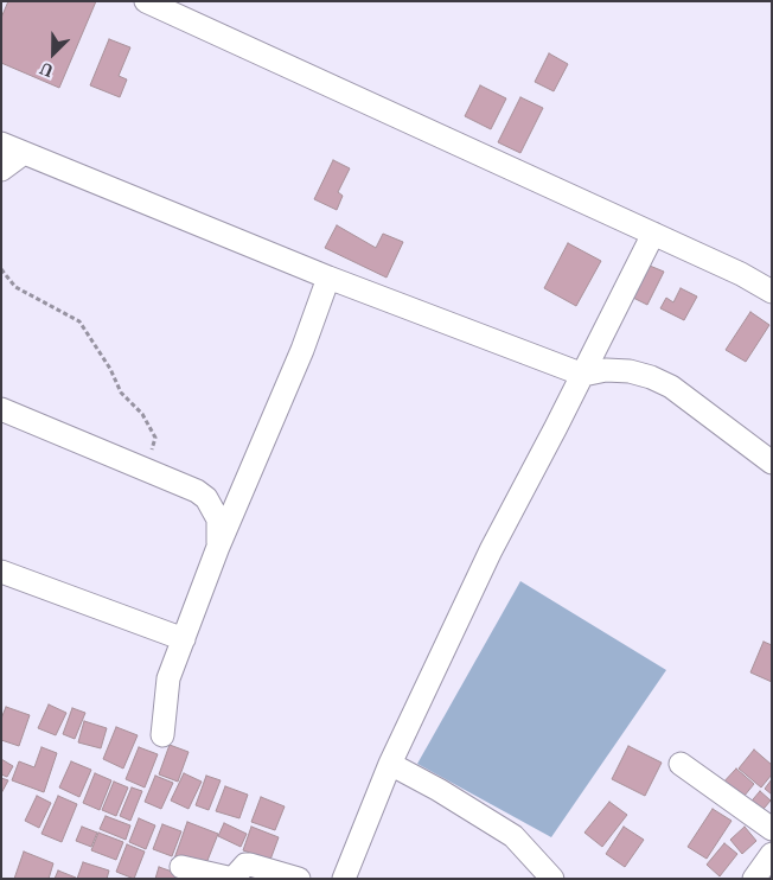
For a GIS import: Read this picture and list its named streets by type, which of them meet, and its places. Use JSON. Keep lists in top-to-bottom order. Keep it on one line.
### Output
{"north":"bottom left"}
